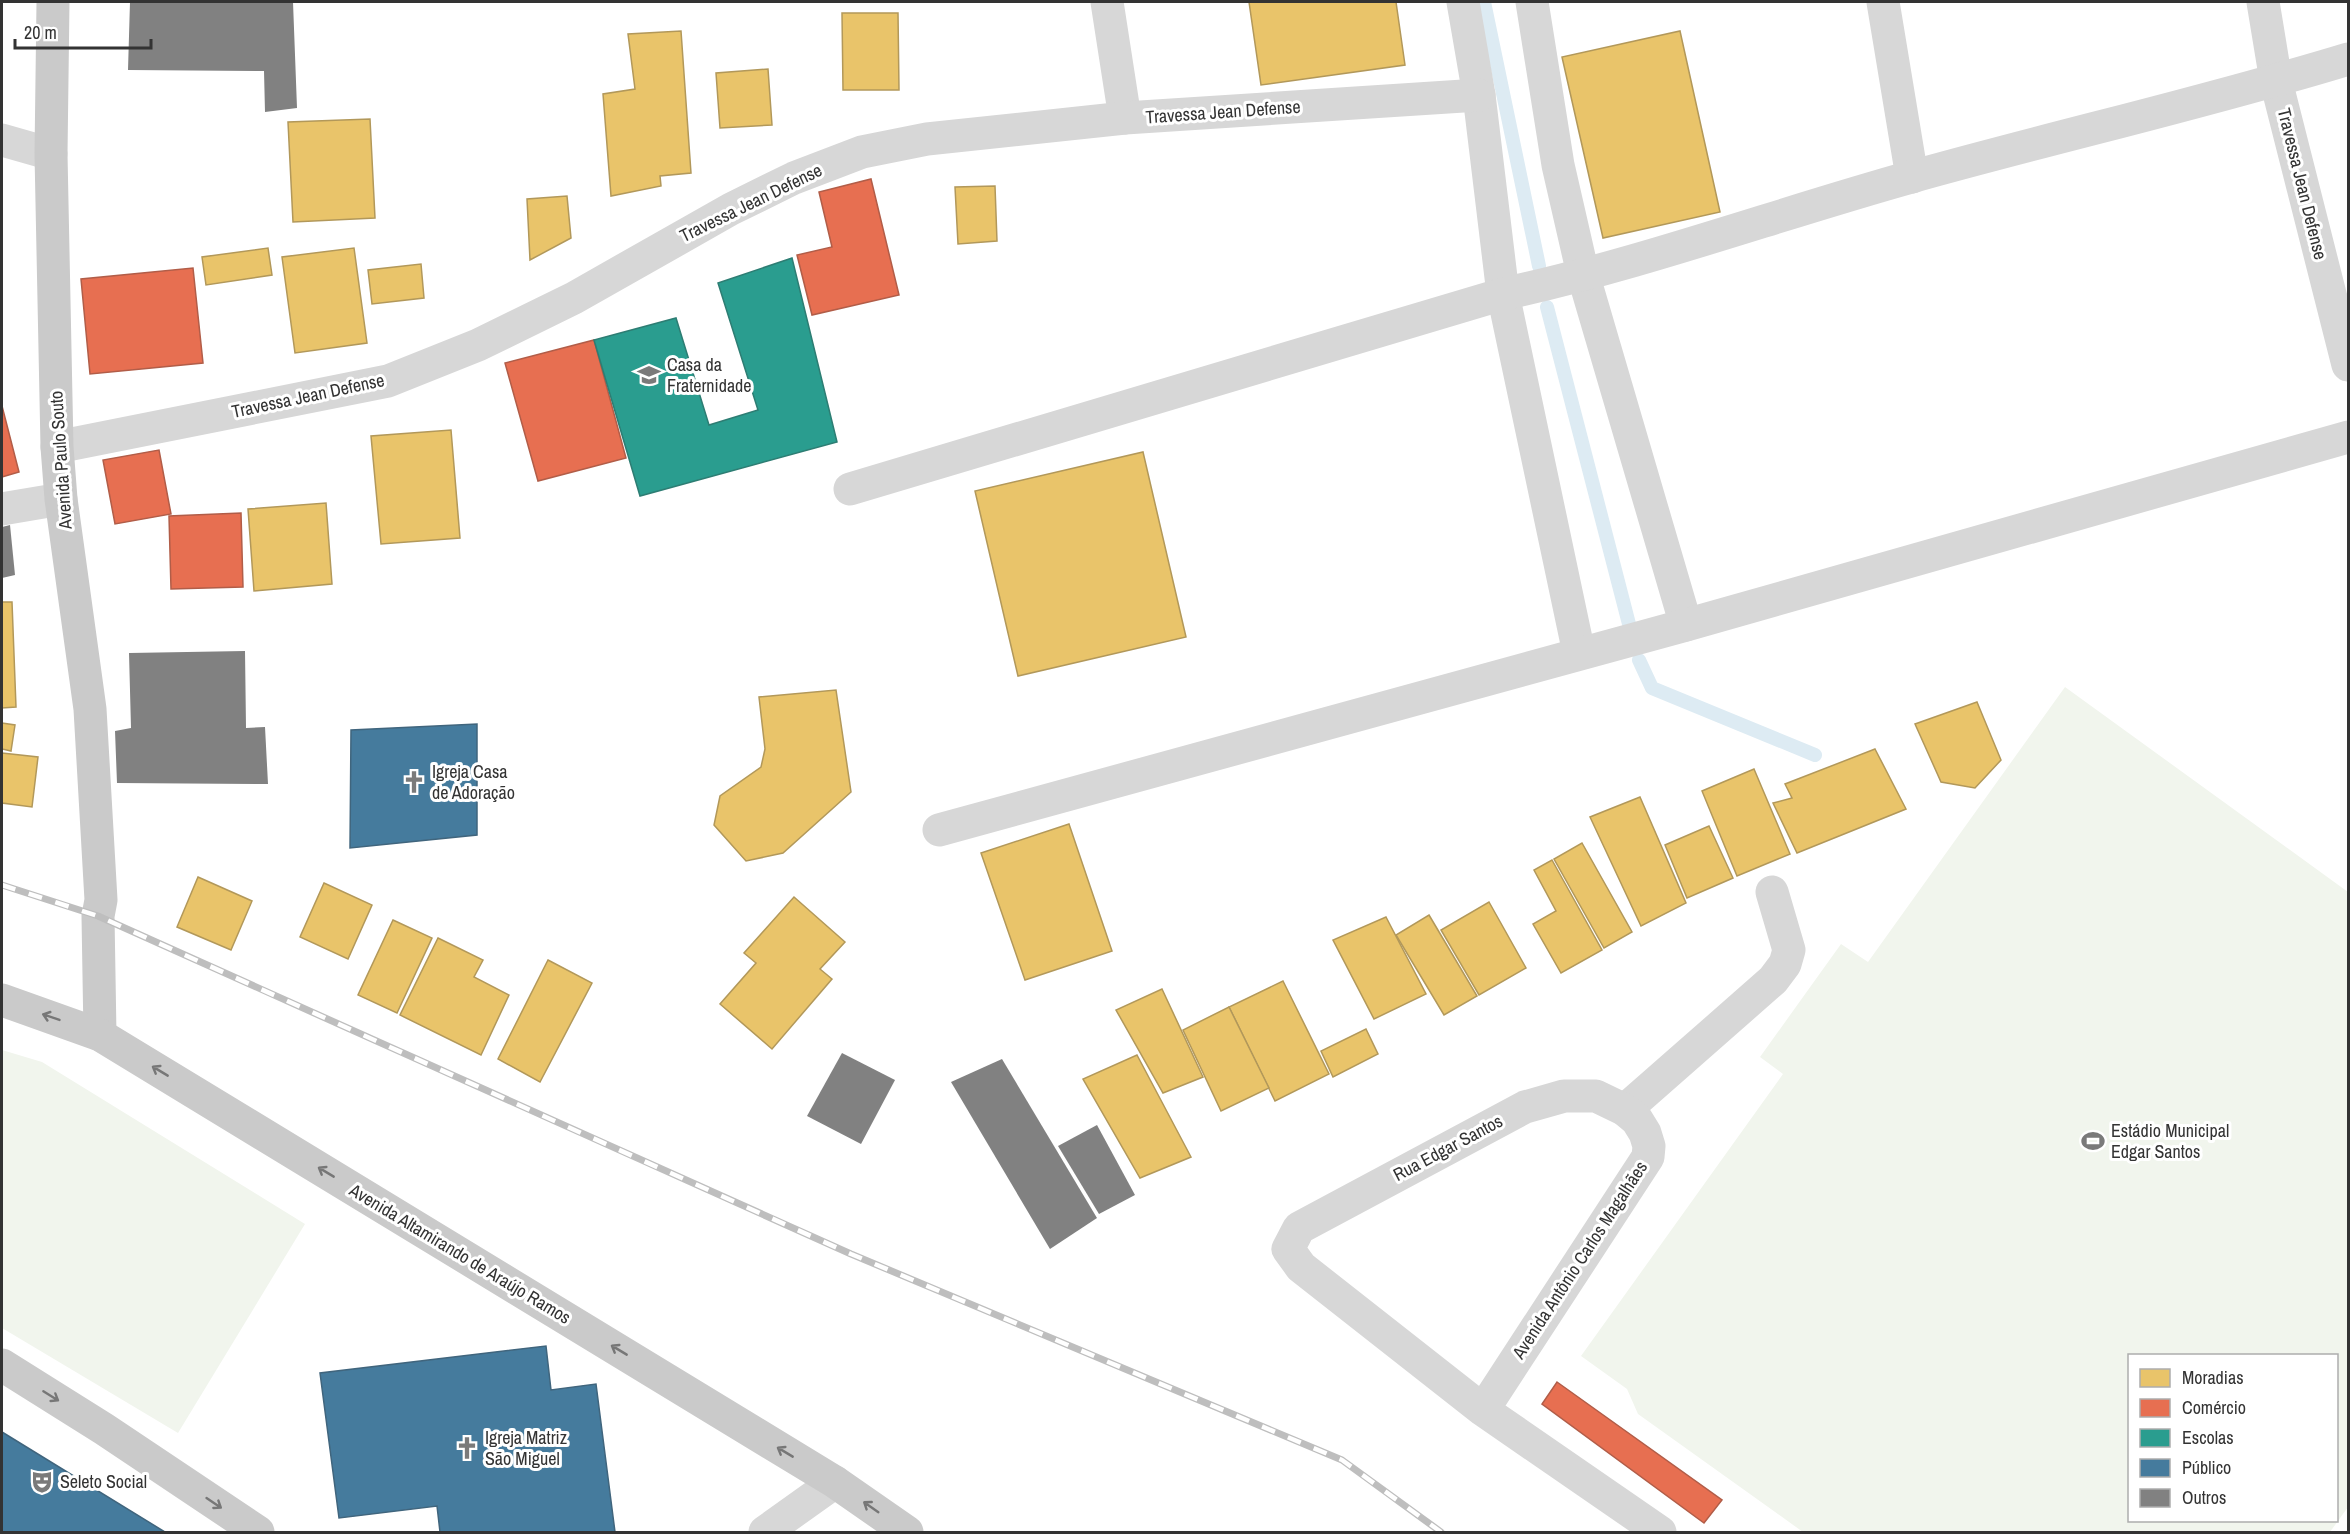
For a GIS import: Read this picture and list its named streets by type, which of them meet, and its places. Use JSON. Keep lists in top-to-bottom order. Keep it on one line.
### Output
{"streets":{"main road":["Avenida Paulo Souto","Avenida Altamirando de Araújo Ramos"],"street":["Travessa Jean Defense","Rua Edgar Santos","Avenida Antônio Carlos Magalhães"]},"crossings":[["Travessa Jean Defense","Avenida Paulo Souto"],["Avenida Paulo Souto","Avenida Altamirando de Araújo Ramos"],["Rua Edgar Santos","Avenida Antônio Carlos Magalhães"]],"one_way":["Avenida Altamirando de Araújo Ramos"],"places":{"school or university":["Casa da Fraternidade"],"church":["Igreja Casa de Adoração","Igreja Matriz São Miguel"],"sports":["Estádio Municipal Edgar Santos"],"theatre":["Seleto Social"]},"legend":["Moradias","Comércio","Escolas","Público","Outros"],"scale_bar":"20 m"}
